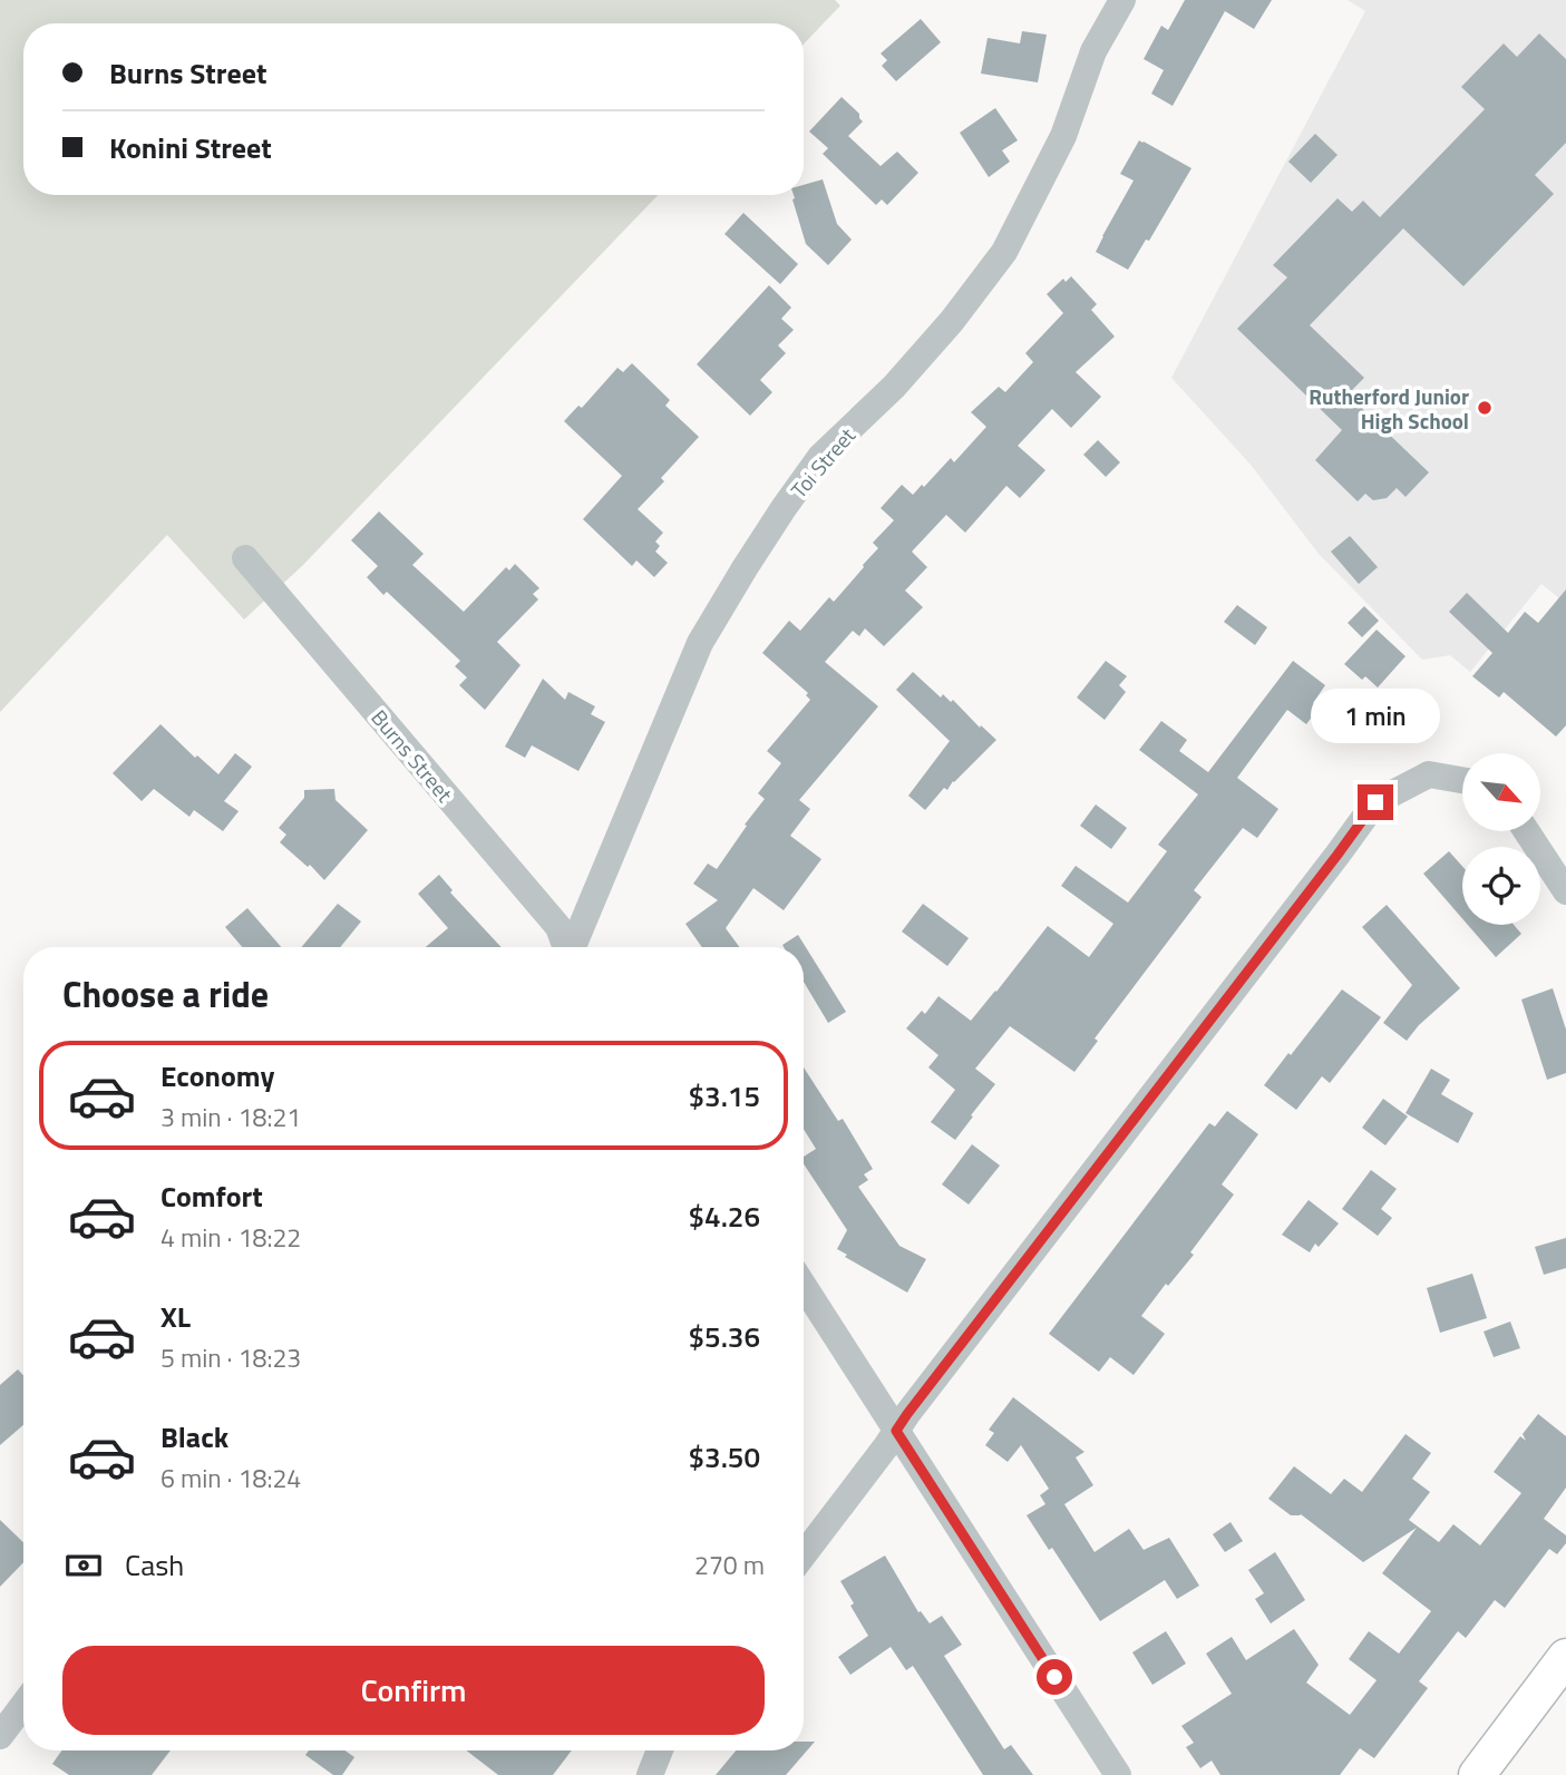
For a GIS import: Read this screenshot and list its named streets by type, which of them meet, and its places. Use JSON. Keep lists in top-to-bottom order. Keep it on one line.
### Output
{"streets":{"street":["Toi Street","Burns Street"]},"places":["Rutherford Junior High School"],"north":"bottom right","page":{"banner":["Burns Street","Konini Street"],"bubble":"1 min","heading":"Choose a ride","list":[{"name":"Economy","note":"3 min · 18:21","value":"$3.15"},{"name":"Comfort","note":"4 min · 18:22","value":"$4.26"},{"name":"XL","note":"5 min · 18:23","value":"$5.36"},{"name":"Black","note":"6 min · 18:24","value":"$3.50"}],"pay":["Cash","270 m"],"buttons":"Confirm"}}
